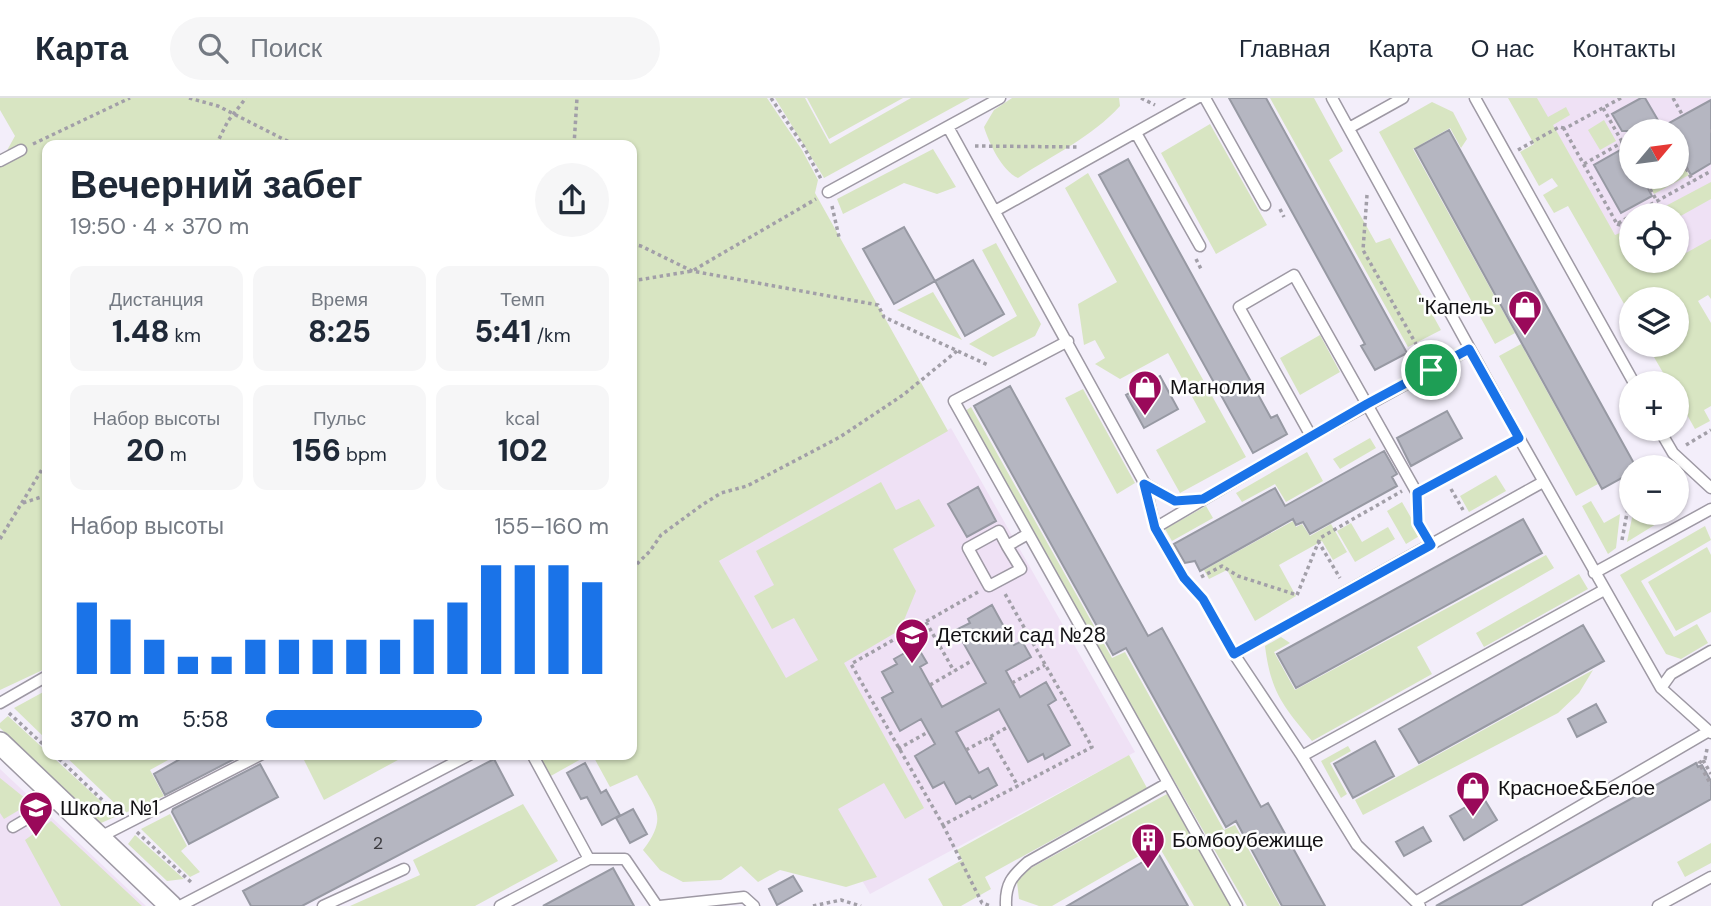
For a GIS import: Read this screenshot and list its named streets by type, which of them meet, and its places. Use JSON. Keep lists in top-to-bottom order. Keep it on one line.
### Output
{"places":{"shop":["\"Капель\"","Магнолия","Красное&Белое"],"school or university":["Детский сад №28","Школа №1"],"building":["Бомбоубежище"]},"house_numbers":["2"],"north":"top right","page":{"header":"Карта","search":"Поиск","nav":["Главная","Карта","О нас","Контакты"],"map_buttons":["+","−"],"heading":["Вечерний забег","19:50 · 4 × 370 m"],"stats":[["Дистанция","1.48 km"],["Время","8:25"],["Темп","5:41 /km"],["Набор высоты","20 m"],["Пульс","156 bpm"],["kcal","102"]],"chart":["Набор высоты","155–160 m"],"list":[{"name":"370 m","note":"5:58"}]}}
